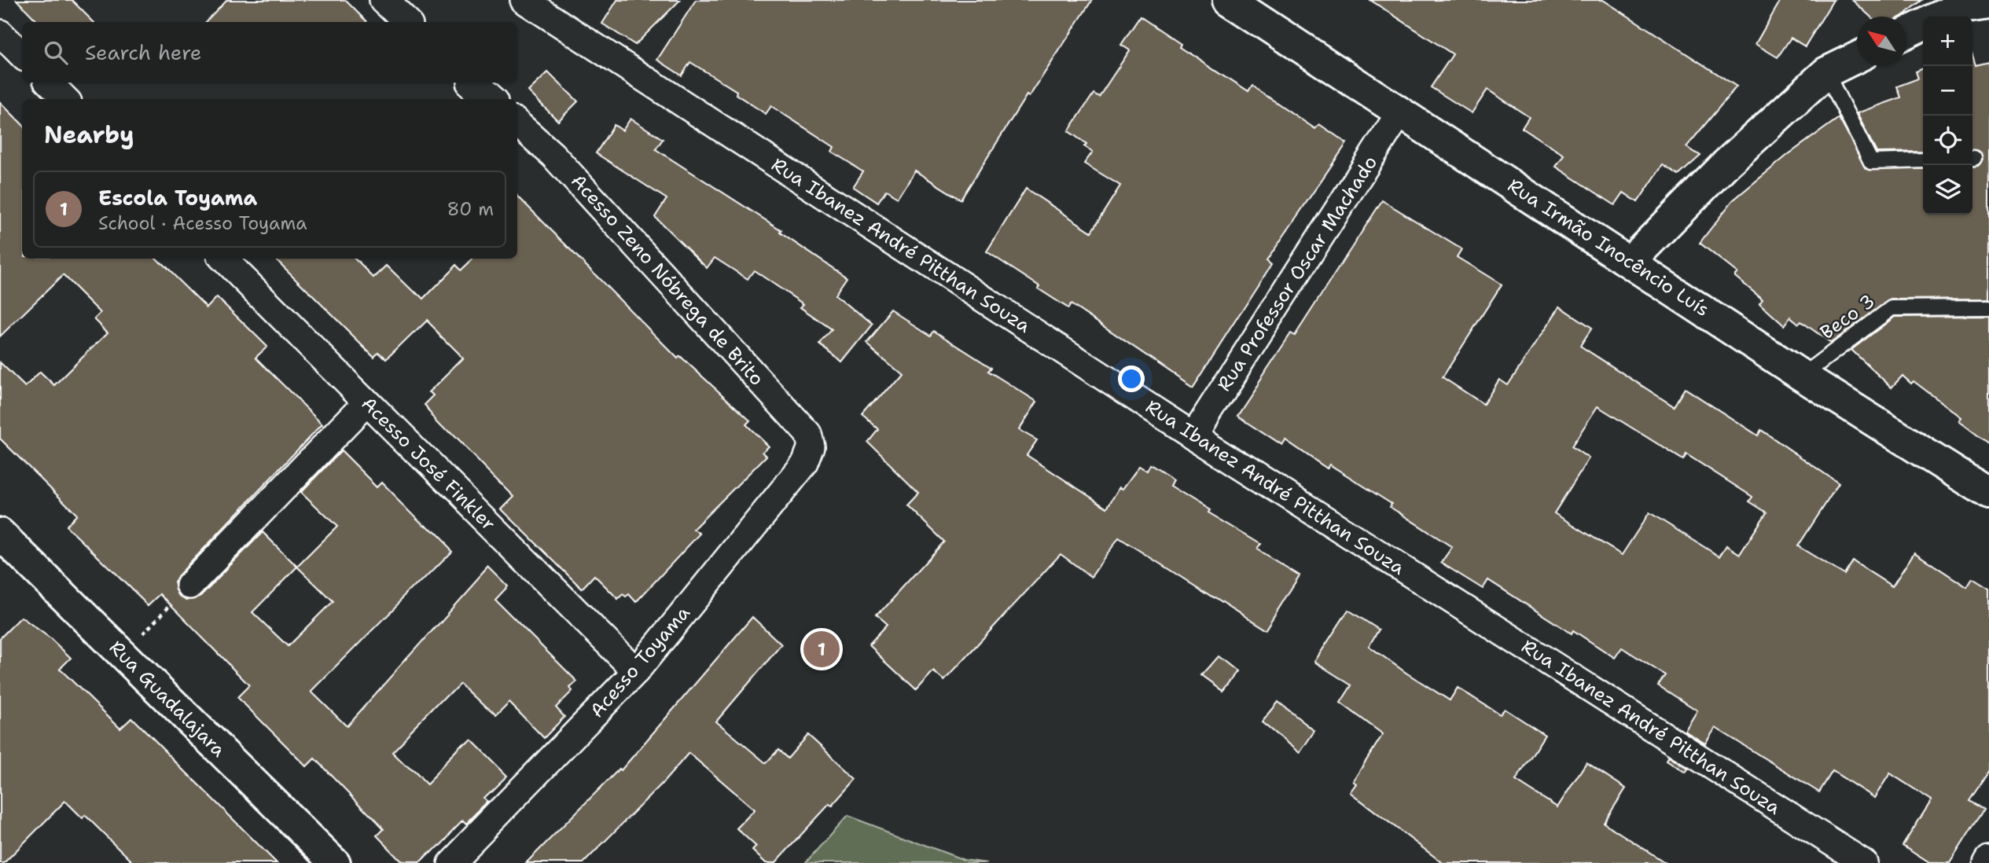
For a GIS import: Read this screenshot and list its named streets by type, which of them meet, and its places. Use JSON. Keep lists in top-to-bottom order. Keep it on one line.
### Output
{"streets":{"street":["Rua Ibanez André Pitthan Souza","Rua Irmão Inocêncio Luís","Rua Professor Oscar Machado","Acesso Zeno Nóbrega de Brito","Acesso José Finkler","Acesso Toyama","Rua Guadalajara"],"lane":["Beco 3"]},"crossings":[["Rua Ibanez André Pitthan Souza","Rua Professor Oscar Machado"],["Rua Irmão Inocêncio Luís","Rua Professor Oscar Machado"],["Rua Irmão Inocêncio Luís","Beco 3"],["Acesso Zeno Nóbrega de Brito","Acesso Toyama"],["Acesso José Finkler","Acesso Toyama"]],"north":"top left","page":{"map_buttons":["+","−"],"search":"Search here","heading":"Nearby","list":[{"mark":"1","name":"Escola Toyama","note":"School · Acesso Toyama","value":"80 m"}],"pins":"1"}}
